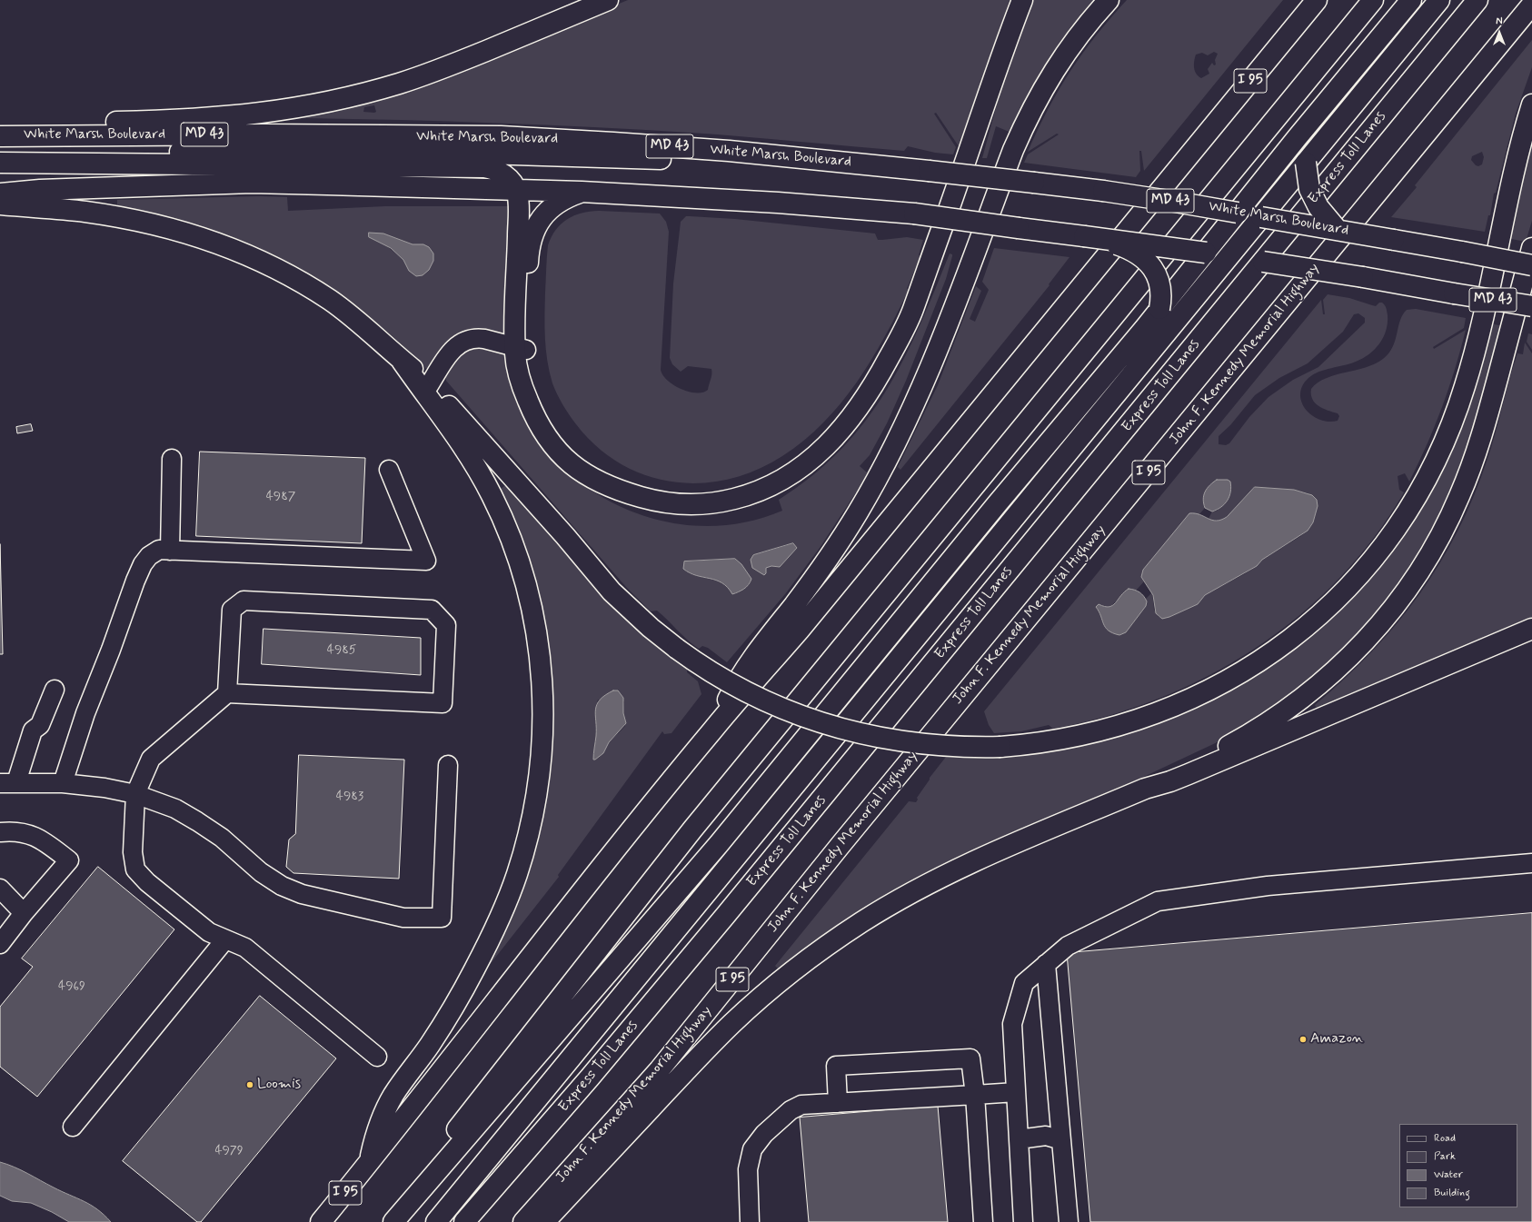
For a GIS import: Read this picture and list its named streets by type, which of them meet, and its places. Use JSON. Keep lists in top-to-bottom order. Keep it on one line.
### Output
{"streets":{"highway":["I 95","MD 43","White Marsh Boulevard","Express Toll Lanes","John F. Kennedy Memorial Highway"]},"places":["Amazon","Loomis"],"house_numbers":["4987","4985","4983","4969","4979"],"legend":["Road","Park","Water","Building"],"north":"top"}
